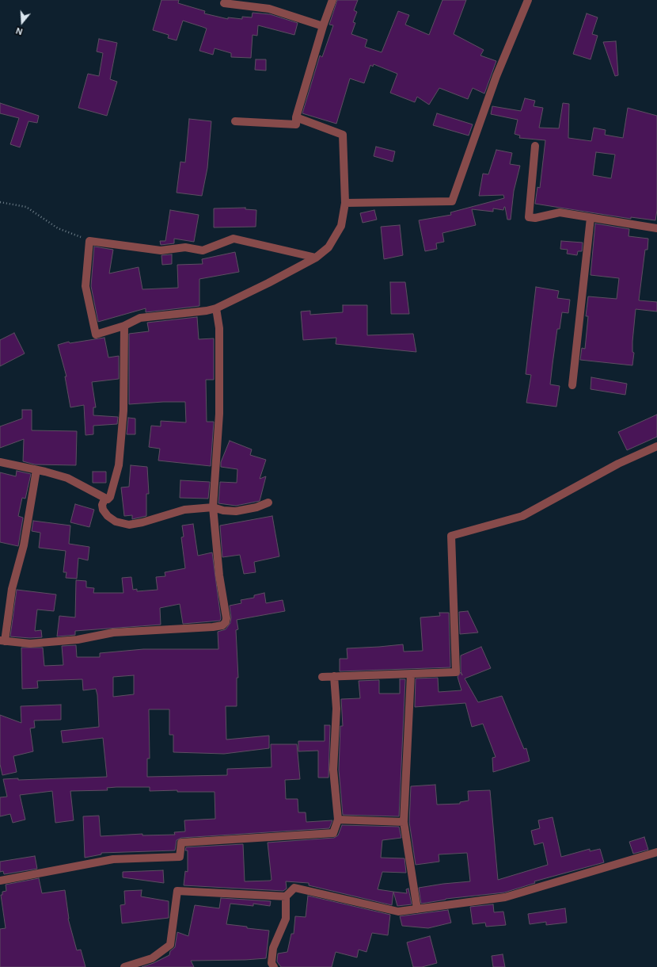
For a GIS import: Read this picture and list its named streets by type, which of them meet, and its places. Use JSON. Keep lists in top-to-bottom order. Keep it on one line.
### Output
{"north":"bottom"}
